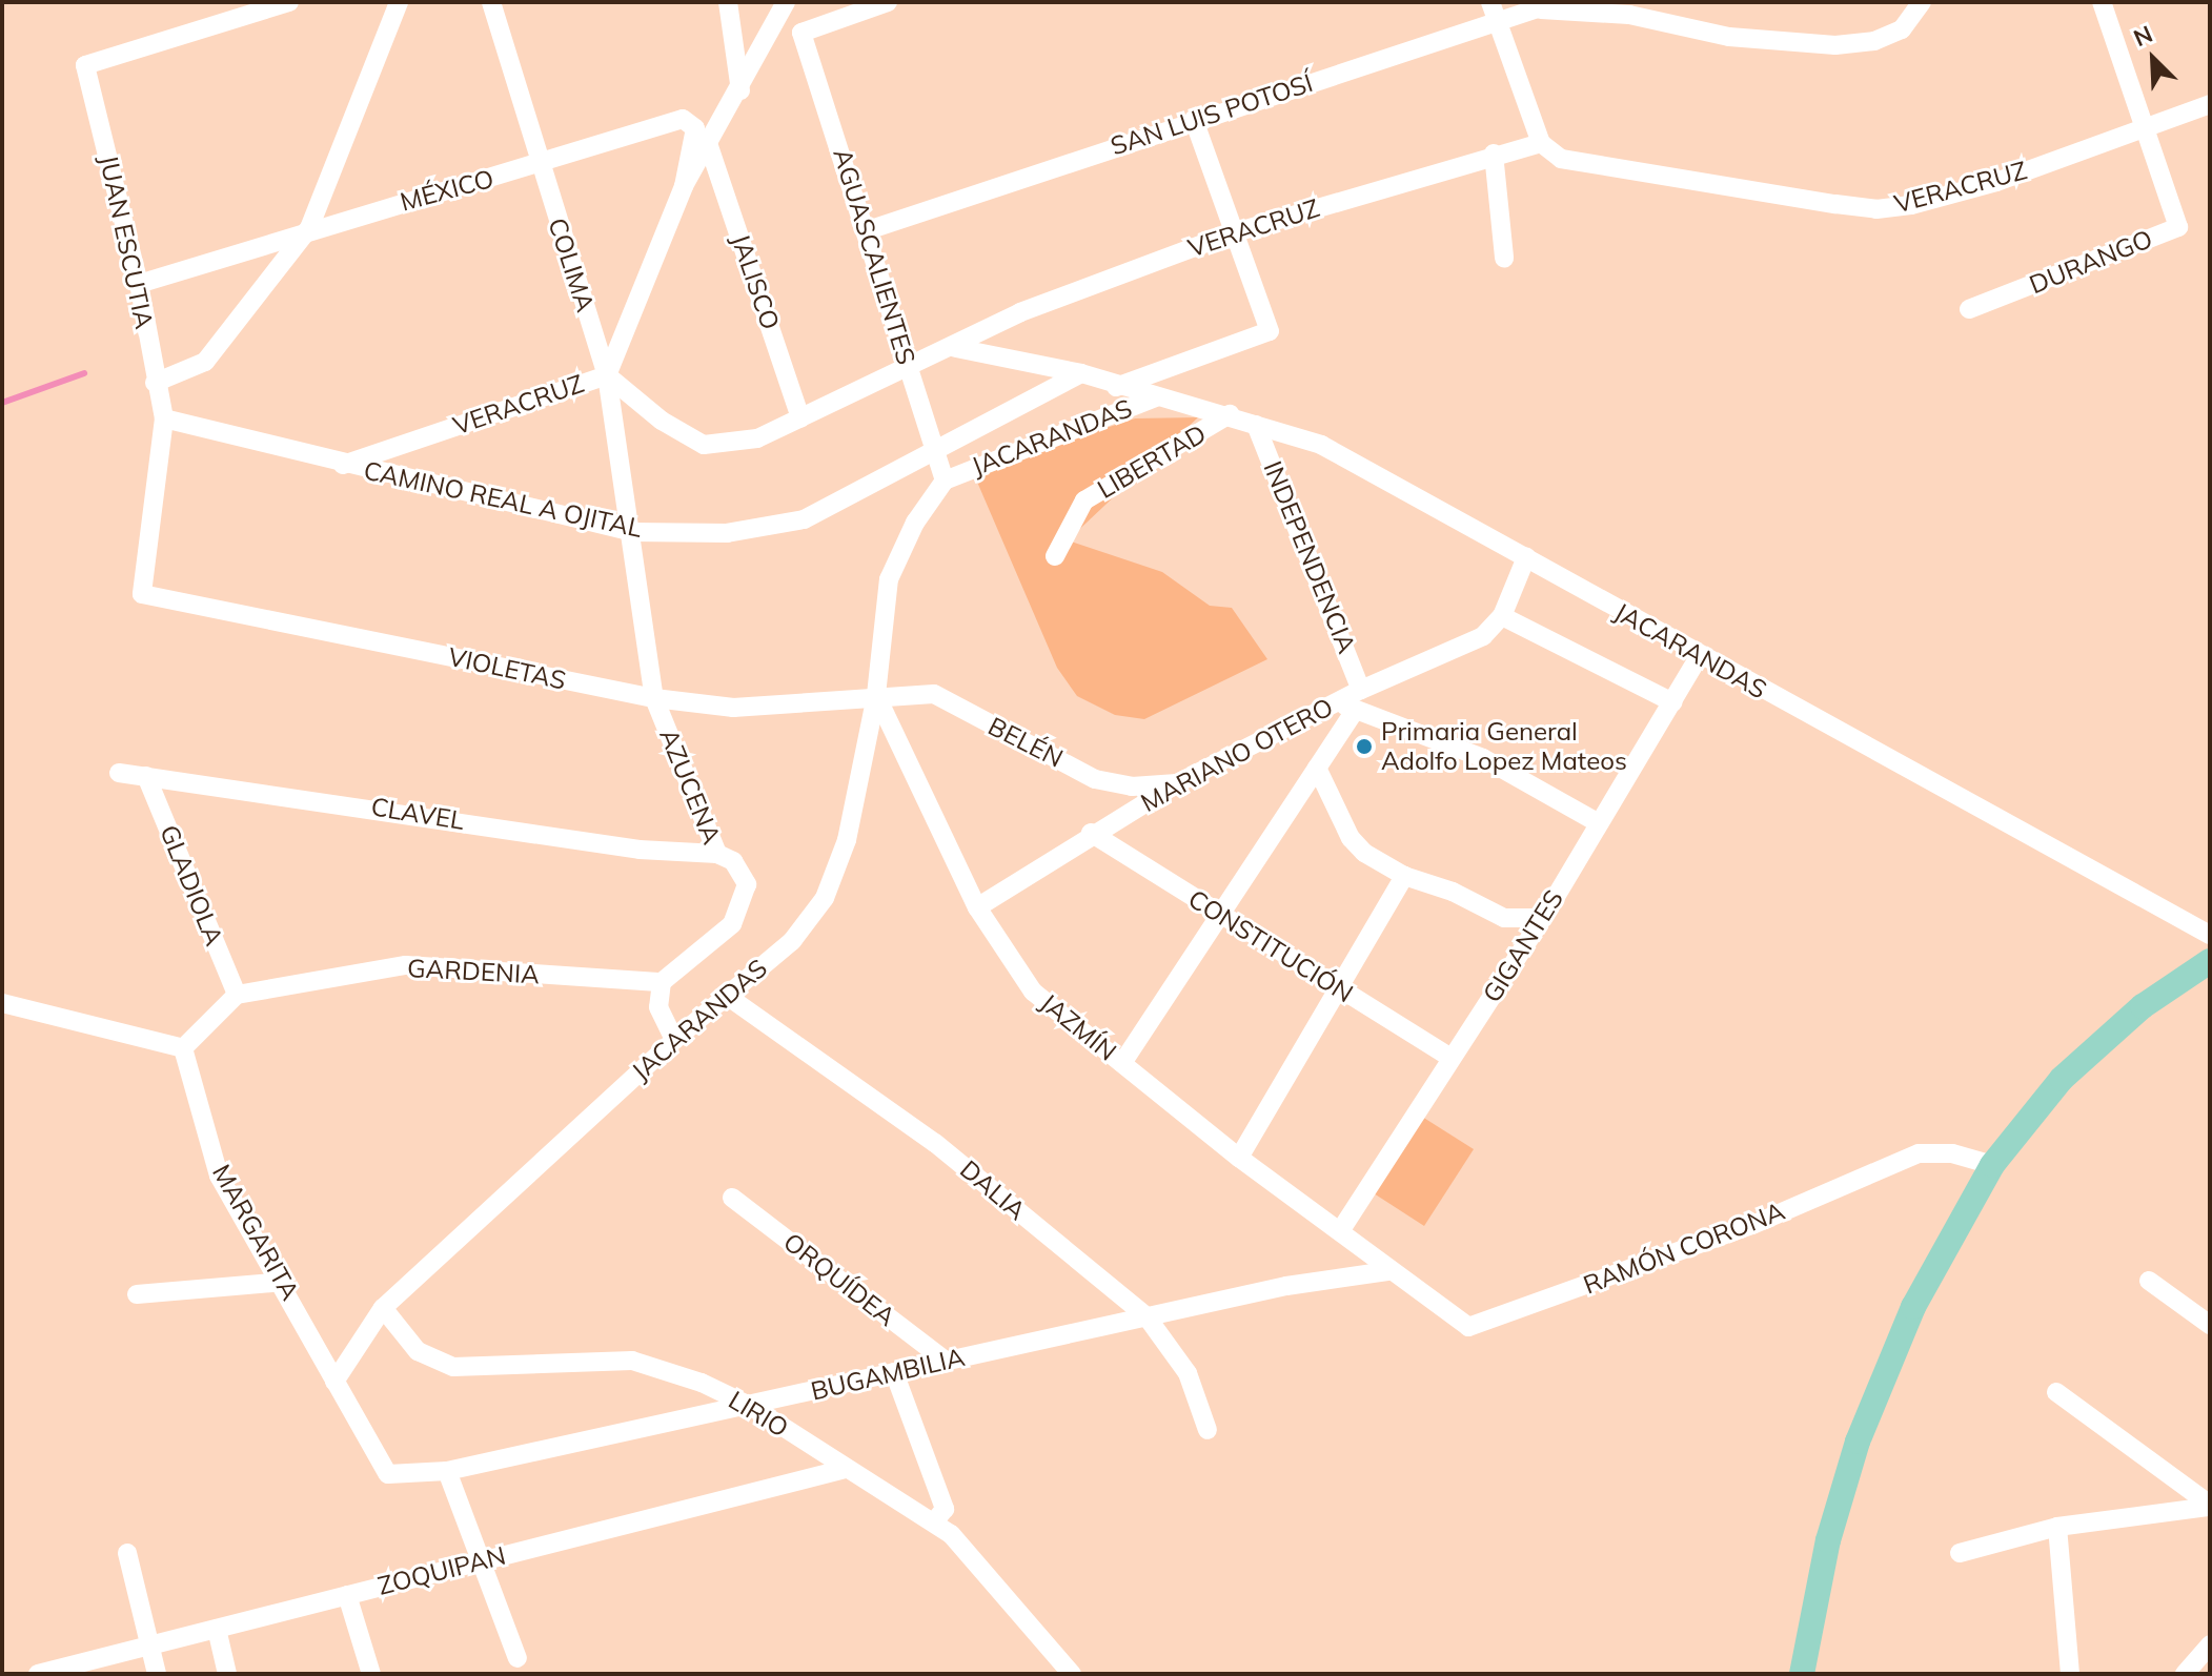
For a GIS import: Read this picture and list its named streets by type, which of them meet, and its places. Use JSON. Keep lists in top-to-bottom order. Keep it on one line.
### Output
{"streets":{"street":["SAN LUIS POTOSÍ","VERACRUZ","MÉXICO","JUAN ESCUTIA","AGUASCALIENTES","DURANGO","COLIMA","JALISCO","JACARANDAS","LIBERTAD","CAMINO REAL A OJITAL","INDEPENDENCIA","VIOLETAS","BELÉN","MARIANO OTERO","AZUCENA","CLAVEL","GLADIOLA","CONSTITUCIÓN","GIGANTES","GARDENIA","JAZMÍN","DALIA","MARGARITA","RAMÓN CORONA","ORQUÍDEA","BUGAMBILIA","LIRIO","ZOQUIPAN"]},"crossings":[["SAN LUIS POTOSÍ","AGUASCALIENTES"],["VERACRUZ","AGUASCALIENTES"],["VERACRUZ","DURANGO"],["VERACRUZ","COLIMA"],["VERACRUZ","JALISCO"],["VERACRUZ","CAMINO REAL A OJITAL"],["MÉXICO","JUAN ESCUTIA"],["MÉXICO","COLIMA"],["JUAN ESCUTIA","CAMINO REAL A OJITAL"],["JUAN ESCUTIA","VIOLETAS"],["AGUASCALIENTES","JACARANDAS"],["AGUASCALIENTES","CAMINO REAL A OJITAL"],["COLIMA","CAMINO REAL A OJITAL"],["COLIMA","AZUCENA"],["JACARANDAS","LIBERTAD"],["JACARANDAS","INDEPENDENCIA"],["JACARANDAS","VIOLETAS"],["JACARANDAS","BELÉN"],["JACARANDAS","MARIANO OTERO"],["JACARANDAS","GIGANTES"],["JACARANDAS","JAZMÍN"],["JACARANDAS","DALIA"],["JACARANDAS","MARGARITA"],["JACARANDAS","LIRIO"],["CAMINO REAL A OJITAL","VIOLETAS"],["CAMINO REAL A OJITAL","AZUCENA"],["INDEPENDENCIA","MARIANO OTERO"],["VIOLETAS","BELÉN"],["VIOLETAS","AZUCENA"],["VIOLETAS","JAZMÍN"],["BELÉN","MARIANO OTERO"],["BELÉN","JAZMÍN"],["MARIANO OTERO","CONSTITUCIÓN"],["MARIANO OTERO","JAZMÍN"],["AZUCENA","CLAVEL"],["AZUCENA","GARDENIA"],["CLAVEL","GLADIOLA"],["GLADIOLA","GARDENIA"],["CONSTITUCIÓN","GIGANTES"],["GIGANTES","JAZMÍN"],["JAZMÍN","RAMÓN CORONA"],["JAZMÍN","BUGAMBILIA"],["DALIA","BUGAMBILIA"],["MARGARITA","BUGAMBILIA"],["RAMÓN CORONA","BUGAMBILIA"],["ORQUÍDEA","BUGAMBILIA"],["BUGAMBILIA","LIRIO"],["LIRIO","ZOQUIPAN"]],"places":["Primaria General Adolfo Lopez Mateos"],"north":"top left"}
